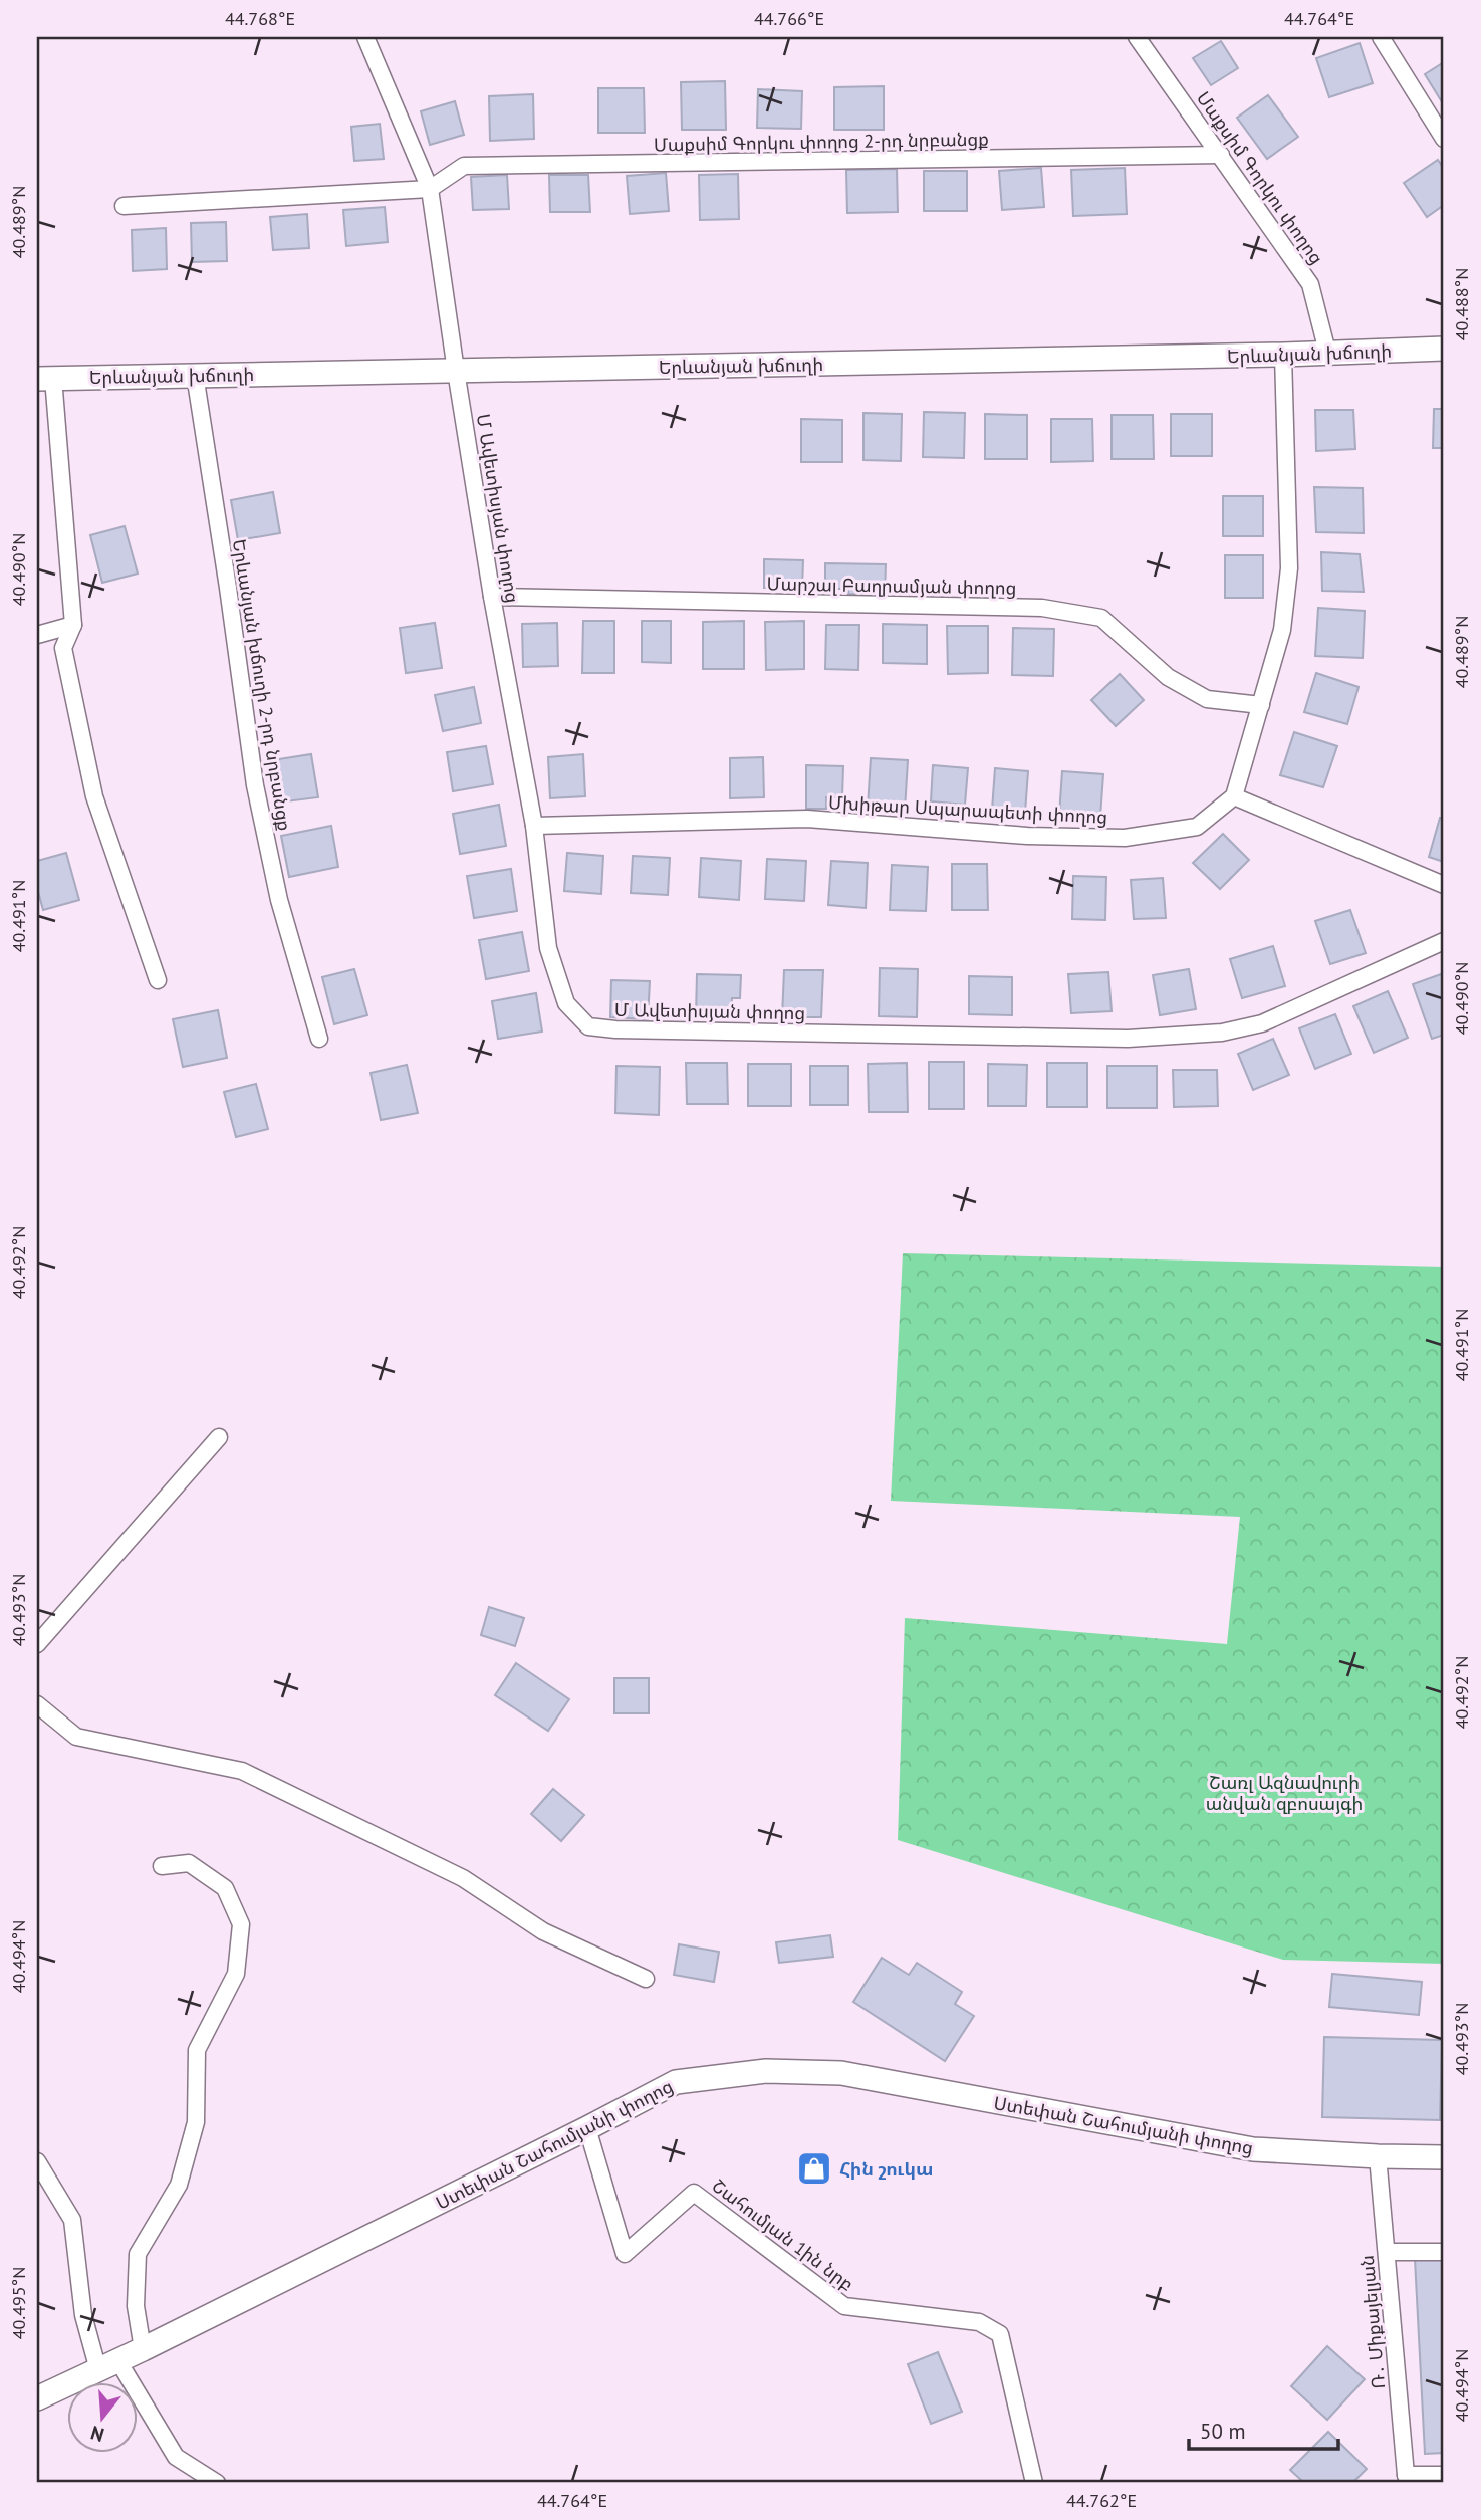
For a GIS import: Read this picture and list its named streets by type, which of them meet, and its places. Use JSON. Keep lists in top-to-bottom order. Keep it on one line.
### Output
{"streets":{"main road":["Երևանյան խճուղի","Ստեփան Շահումյանի փողոց"],"street":["Մաքսիմ Գորկու փողոց 2-րդ նրբանցք","Մաքսիմ Գորկու փողոց","Մ Ավետիսյան փողոց","Մարշալ Բաղրամյան փողոց","Երևանյան խճուղի 2-րդ նրբանցք","Մխիթար Սպարապետի փողոց","Շահումյան 1ին նրբ","Ռ․ Միքայելյան"]},"crossings":[["Մաքսիմ Գորկու փողոց 2-րդ նրբանցք","Մաքսիմ Գորկու փողոց"],["Մաքսիմ Գորկու փողոց 2-րդ նրբանցք","Մ Ավետիսյան փողոց"],["Մաքսիմ Գորկու փողոց","Երևանյան խճուղի"],["Երևանյան խճուղի","Մ Ավետիսյան փողոց"],["Երևանյան խճուղի","Երևանյան խճուղի 2-րդ նրբանցք"],["Մ Ավետիսյան փողոց","Մարշալ Բաղրամյան փողոց"],["Մ Ավետիսյան փողոց","Մխիթար Սպարապետի փողոց"],["Ստեփան Շահումյանի փողոց","Շահումյան 1ին նրբ"],["Ստեփան Շահումյանի փողոց","Ռ․ Միքայելյան"]],"parks":["Շառլ Ազնավուրի անվան զբոսայգի"],"places":{"shop":["Հին շուկա"]},"scale_bar":"50 m","north":"bottom","coordinates":["44.768°E","44.766°E","44.764°E","40.489°N","40.488°N","40.490°N","40.491°N","40.492°N","40.493°N","40.494°N","40.495°N","44.762°E"]}
